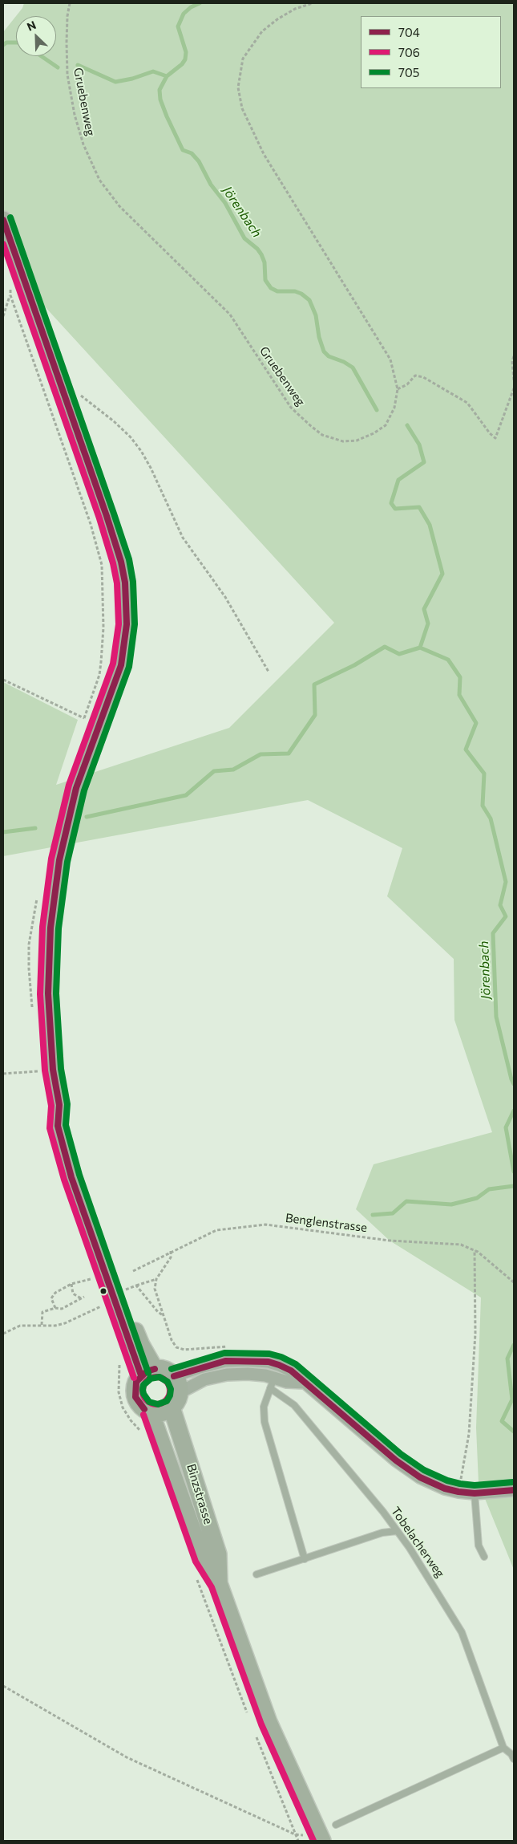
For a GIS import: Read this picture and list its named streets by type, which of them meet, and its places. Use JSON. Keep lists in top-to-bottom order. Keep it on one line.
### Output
{"streets":{"main road":["Binzstrasse"],"lane":["Tobelacherweg"],"path":["Gruebenweg","Benglenstrasse"]},"water":["Jörenbach"],"lines":["transit line 705","transit line 704","transit line 706"],"legend":["704","706","705"],"north":"top left"}
